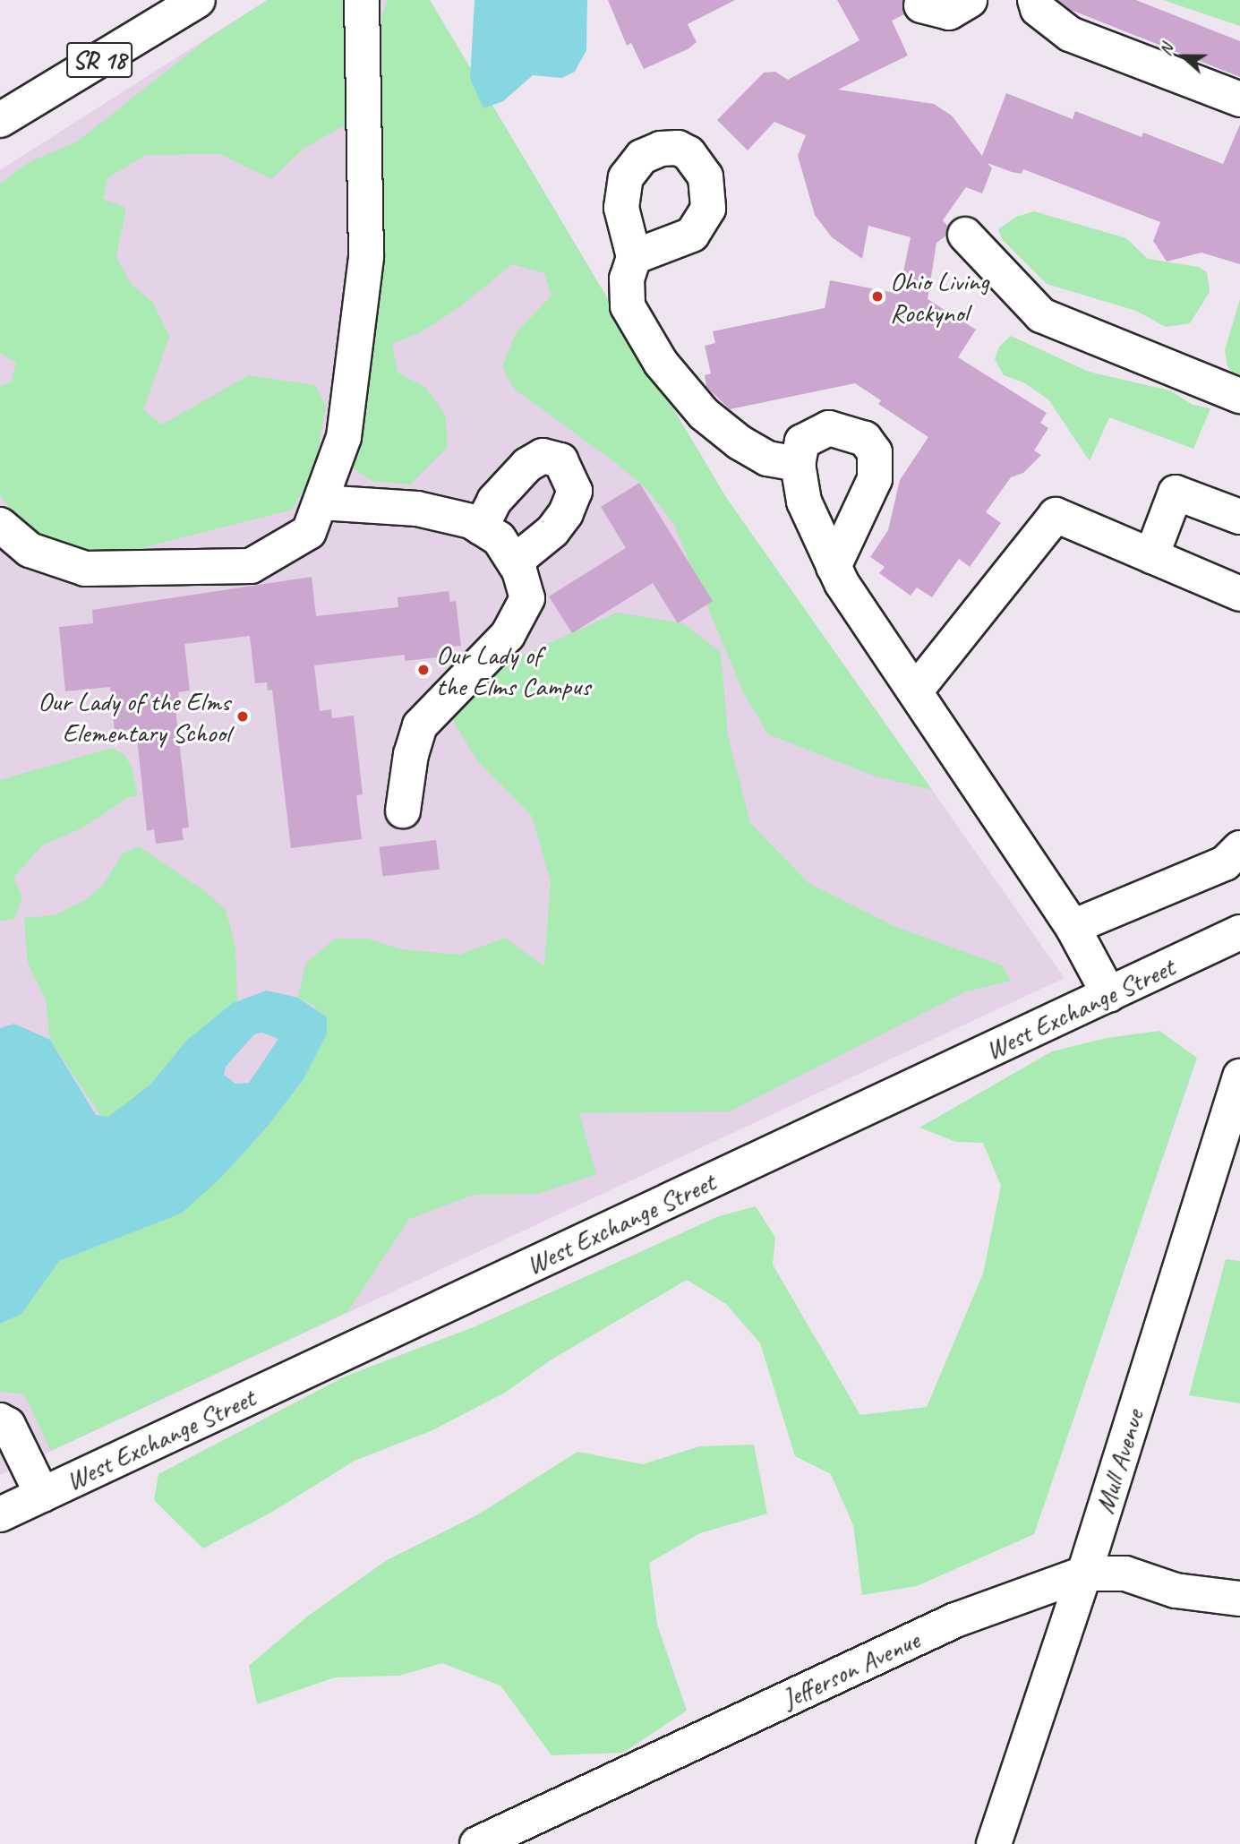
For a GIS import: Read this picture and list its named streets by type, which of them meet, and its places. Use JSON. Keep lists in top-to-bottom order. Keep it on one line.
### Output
{"streets":{"street":["SR 18","West Exchange Street","Mull Avenue","Jefferson Avenue"]},"crossings":[["Mull Avenue","Jefferson Avenue"]],"places":["Ohio Living Rockynol","Our Lady of the Elms Campus","Our Lady of the Elms Elementary School"],"north":"left"}
